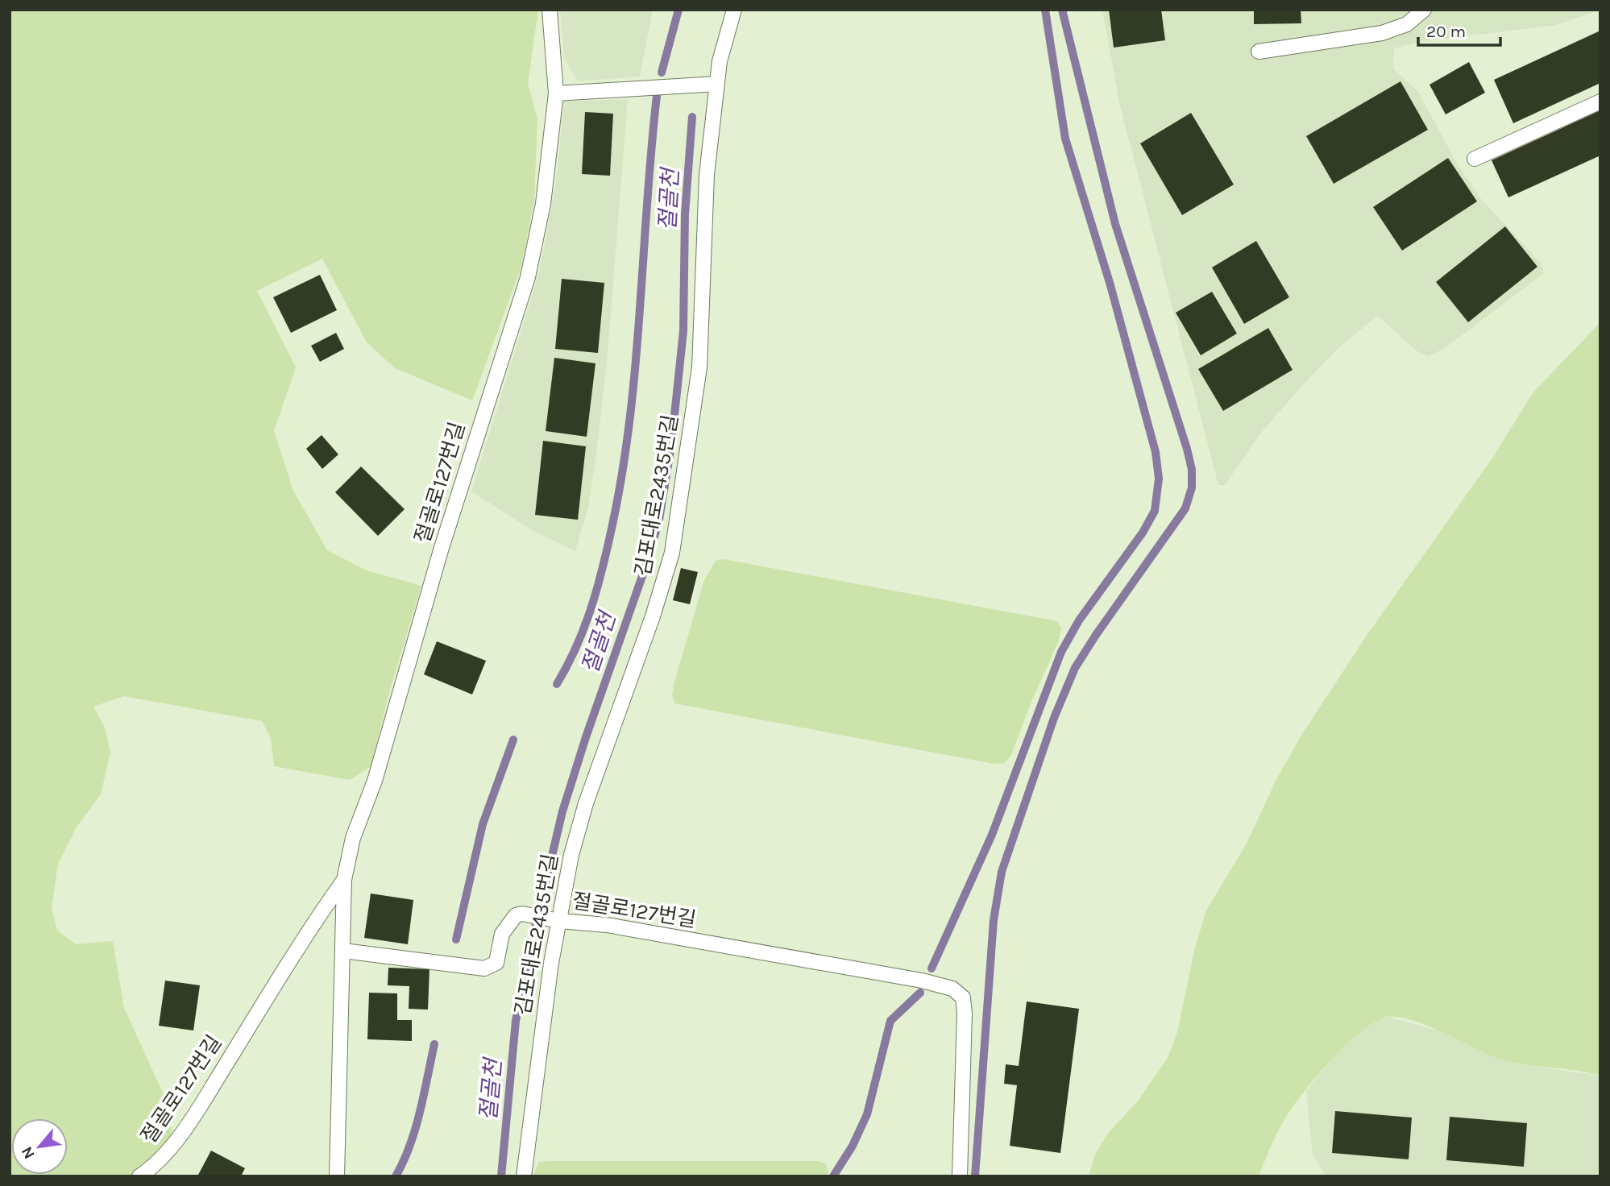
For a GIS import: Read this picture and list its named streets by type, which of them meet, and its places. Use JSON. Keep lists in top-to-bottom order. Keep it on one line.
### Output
{"streets":{"lane":["절골로127번길","김포대로2435번길"]},"crossings":[["절골로127번길","김포대로2435번길"]],"water":["절골천"],"scale_bar":"20 m","north":"bottom left"}
